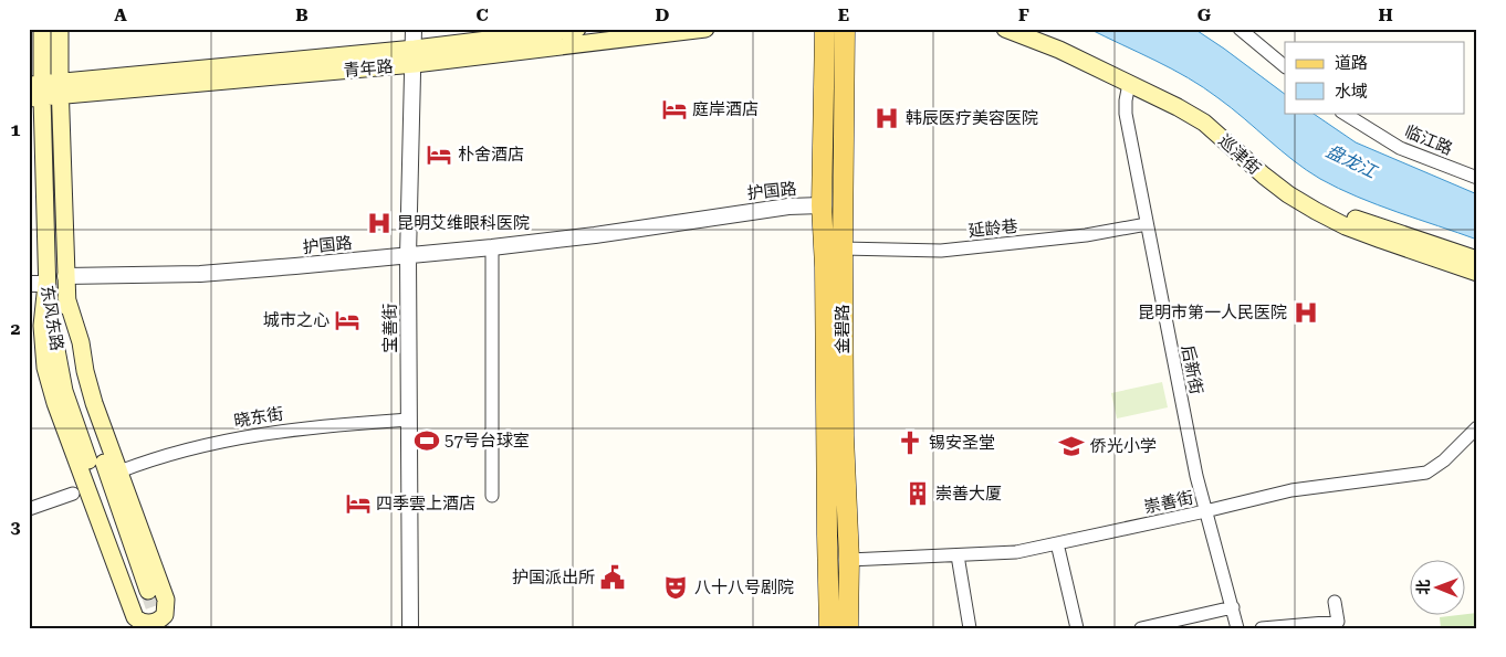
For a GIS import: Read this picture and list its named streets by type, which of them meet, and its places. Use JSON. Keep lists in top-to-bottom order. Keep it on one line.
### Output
{"streets":{"main road":["青年路","巡津街","东风东路","金碧路"],"street":["临江路","护国路","延龄巷","宝善街","后新街","晓东街","崇善街"]},"crossings":[["青年路","东风东路"],["青年路","宝善街"],["巡津街","后新街"],["护国路","东风东路"],["护国路","宝善街"],["护国路","金碧路"],["延龄巷","金碧路"],["延龄巷","后新街"],["宝善街","晓东街"],["金碧路","崇善街"],["后新街","崇善街"]],"water":["盘龙江"],"places":{"hotel":["庭岸酒店","朴舍酒店","城市之心","四季雲上酒店"],"hospital":["韩辰医疗美容医院","昆明艾维眼科医院","昆明市第一人民医院"],"sports":["57号台球室"],"church":["锡安圣堂"],"school or university":["侨光小学"],"building":["崇善大厦"],"public building":["护国派出所"],"theatre":["八十八号剧院"]},"legend":["道路","水域"],"north":"left","grid":{"columns":["A","B","C","D","E","F","G","H"],"rows":["1","2","3"]}}
